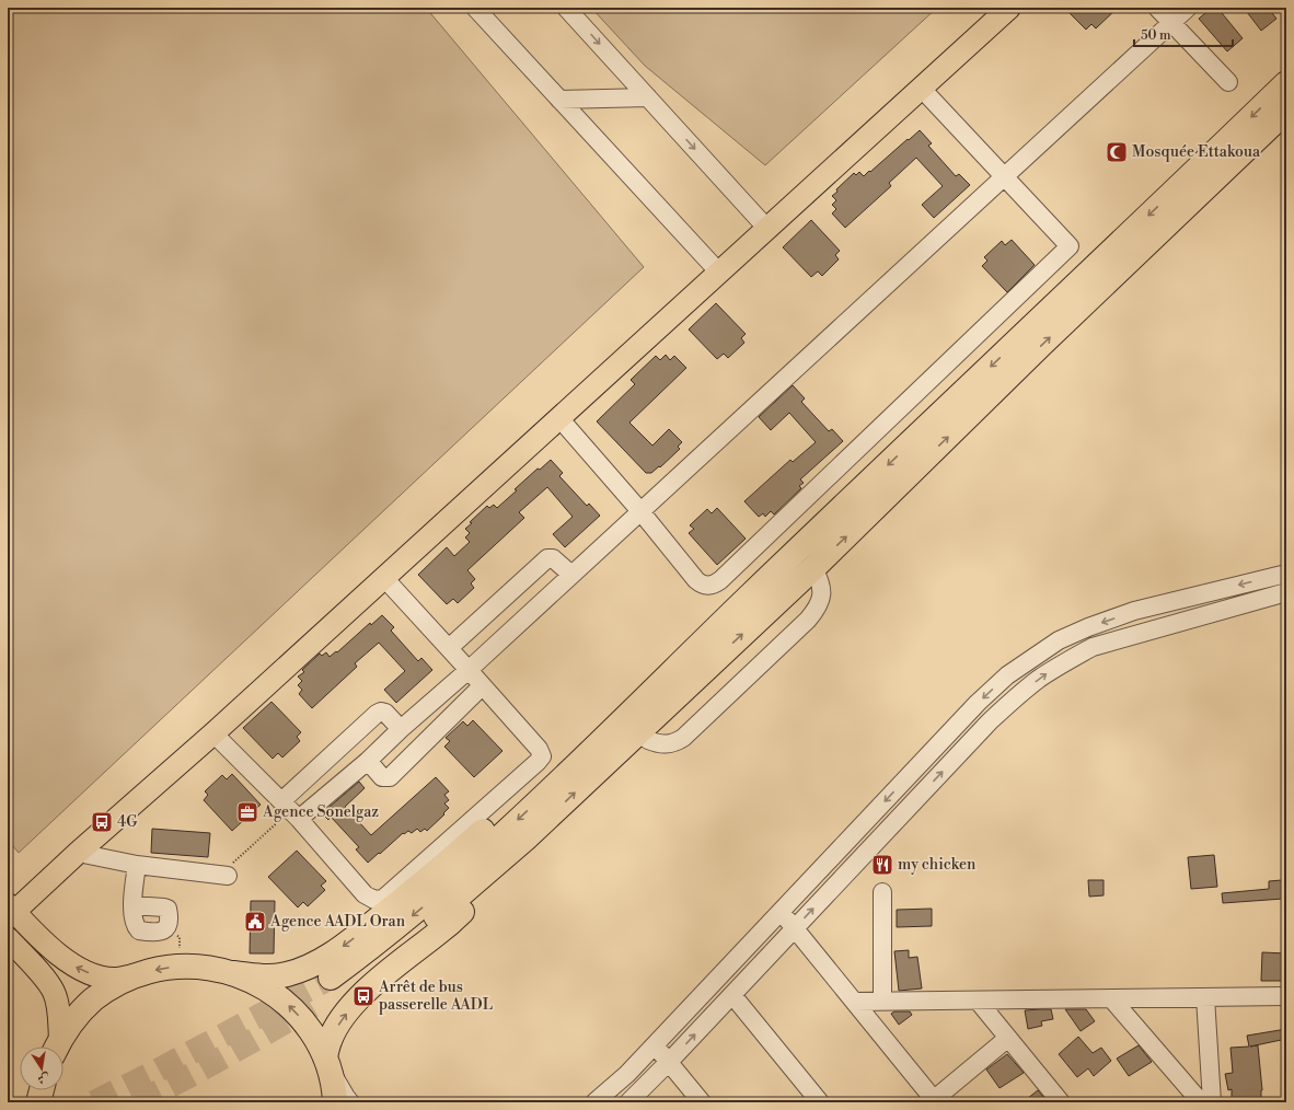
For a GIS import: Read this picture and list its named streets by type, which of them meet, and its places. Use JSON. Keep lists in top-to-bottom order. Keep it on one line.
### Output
{"places":{"mosque":["Mosquée Ettakoua"],"office":["Agence Sonelgaz"],"bus stop":["4G","Arrêt de bus passerelle AADL"],"restaurant":["my chicken"],"public building":["Agence AADL Oran"]},"scale_bar":"50 m","north":"bottom"}
